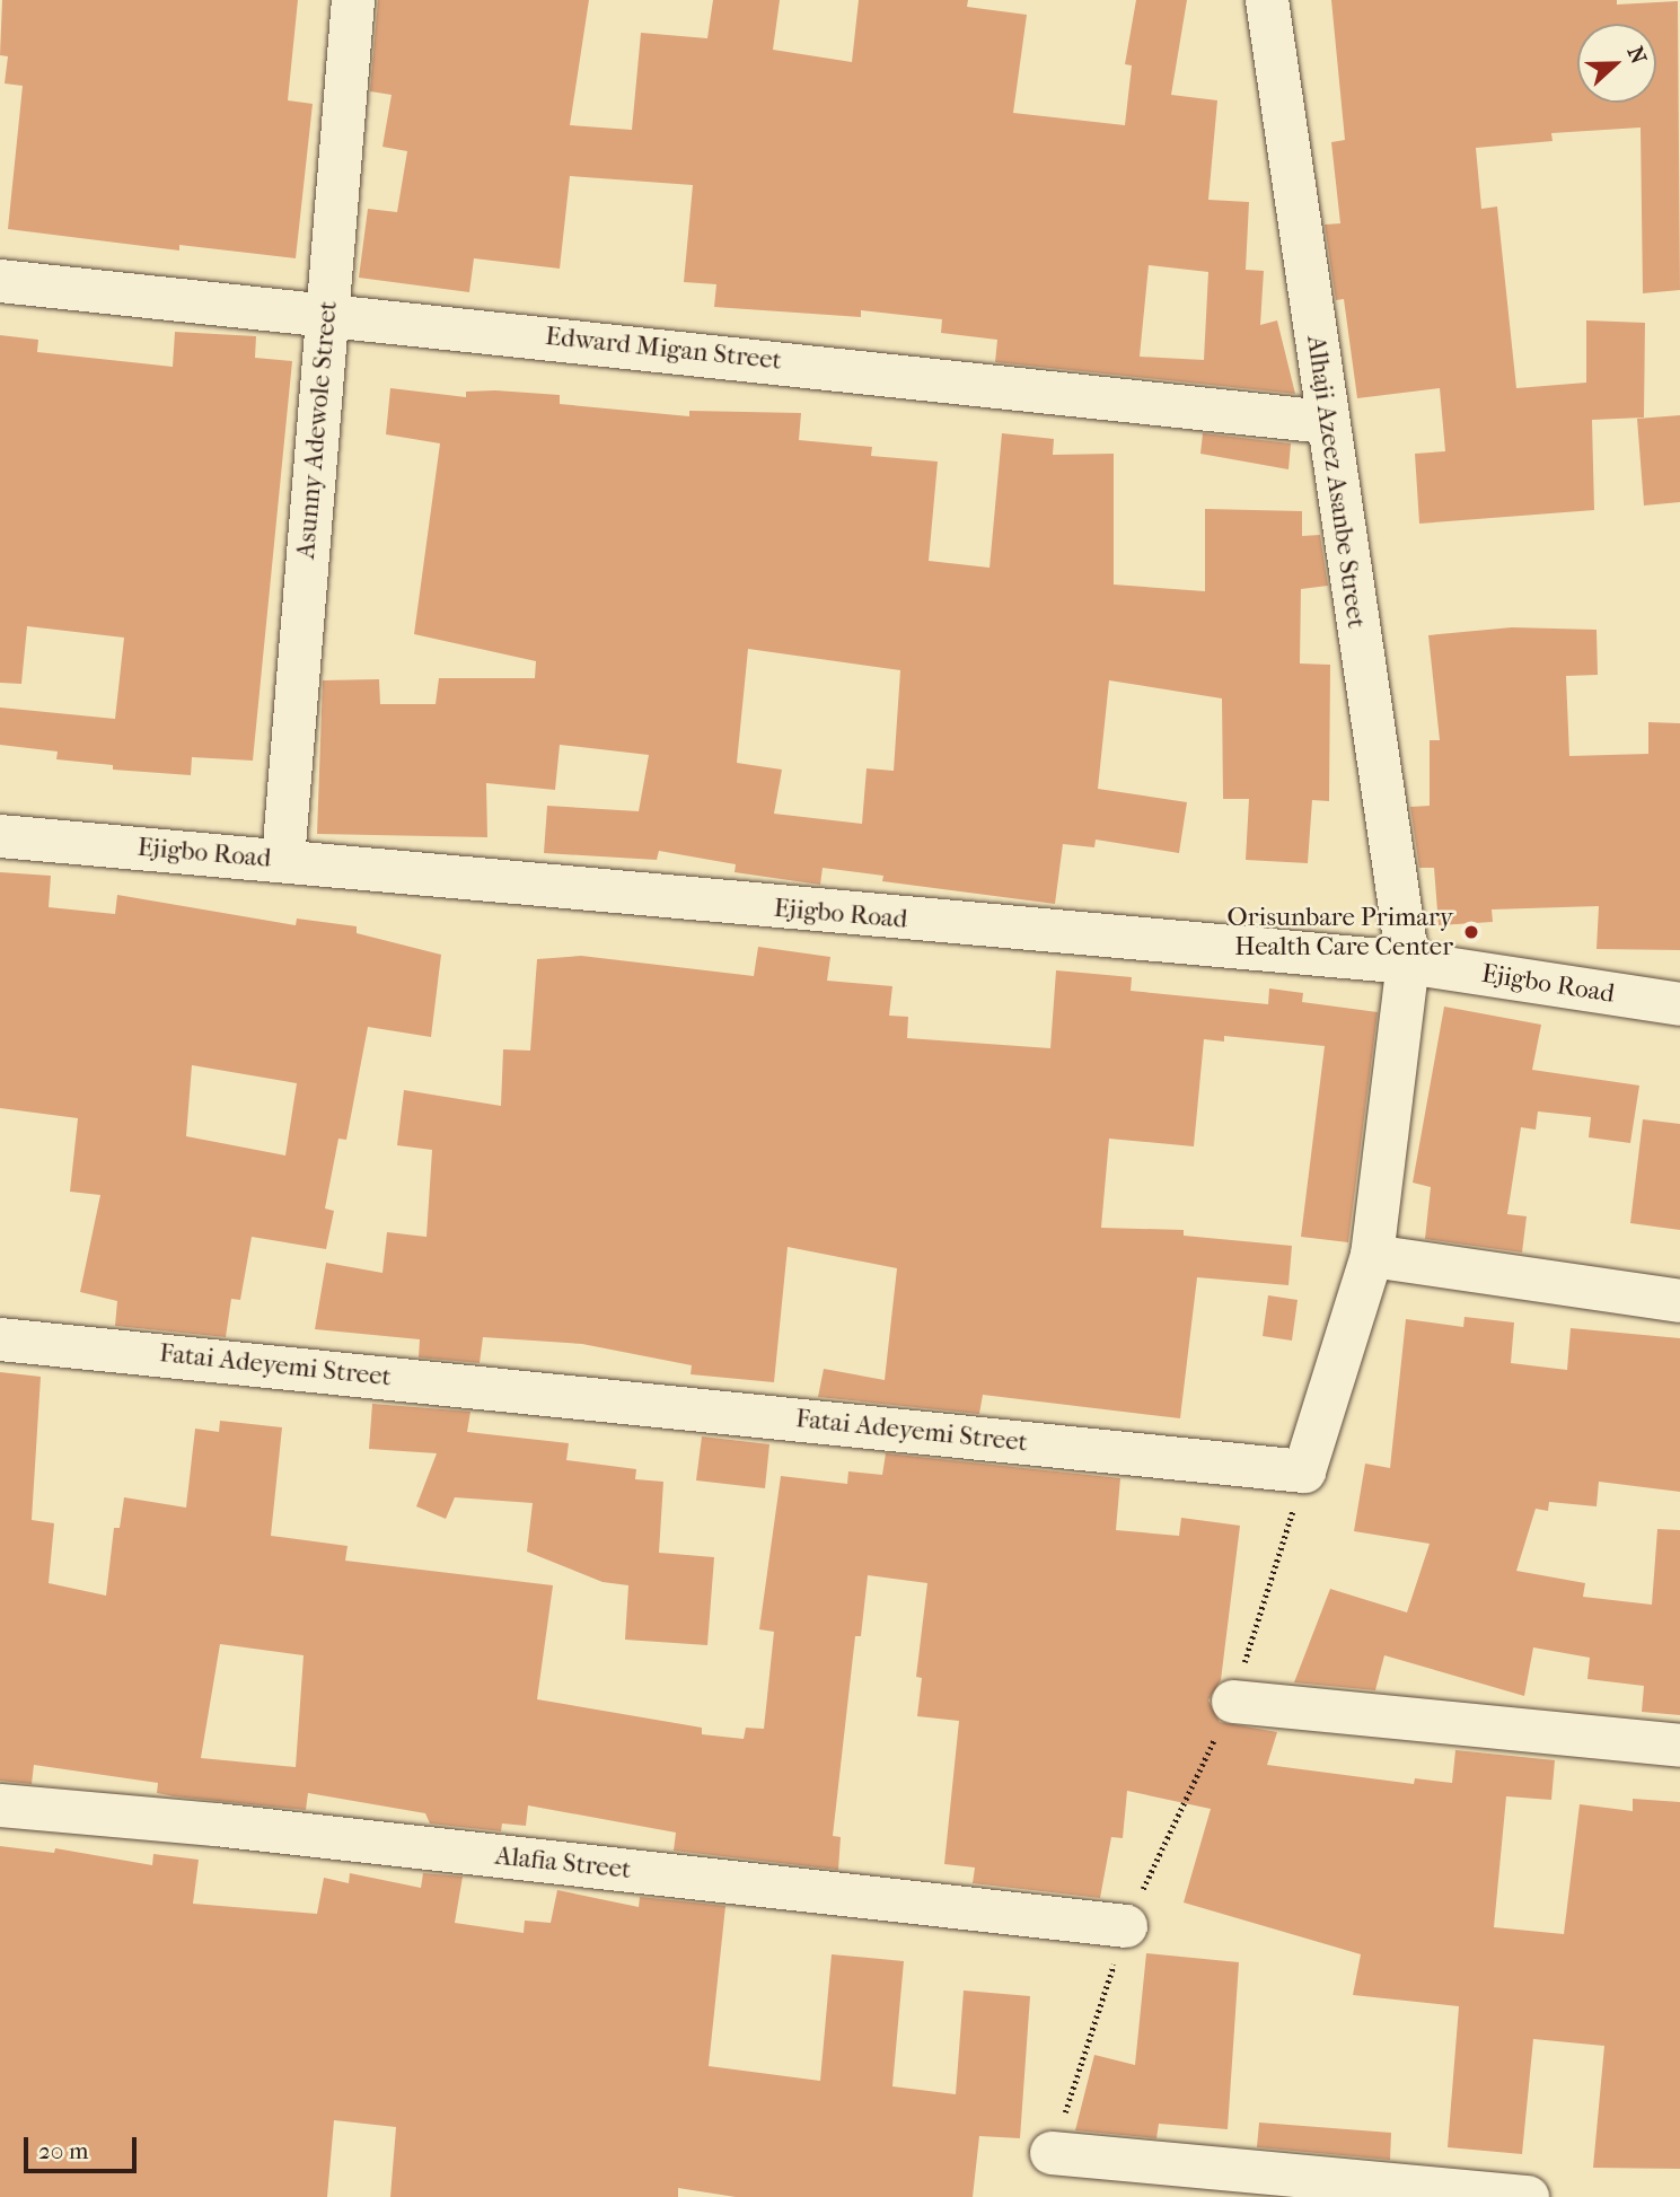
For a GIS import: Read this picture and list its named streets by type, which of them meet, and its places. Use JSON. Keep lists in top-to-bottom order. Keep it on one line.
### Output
{"streets":{"street":["Edward Migan Street","Asunny Adewole Street","Alhaji Azeez Asanbe Street","Ejigbo Road","Fatai Adeyemi Street","Alafia Street"]},"crossings":[["Edward Migan Street","Asunny Adewole Street"],["Edward Migan Street","Alhaji Azeez Asanbe Street"],["Asunny Adewole Street","Ejigbo Road"],["Alhaji Azeez Asanbe Street","Ejigbo Road"],["Alhaji Azeez Asanbe Street","Fatai Adeyemi Street"],["Ejigbo Road","Fatai Adeyemi Street"]],"places":["Orisunbare Primary Health Care Center"],"scale_bar":"20 m","north":"right"}
